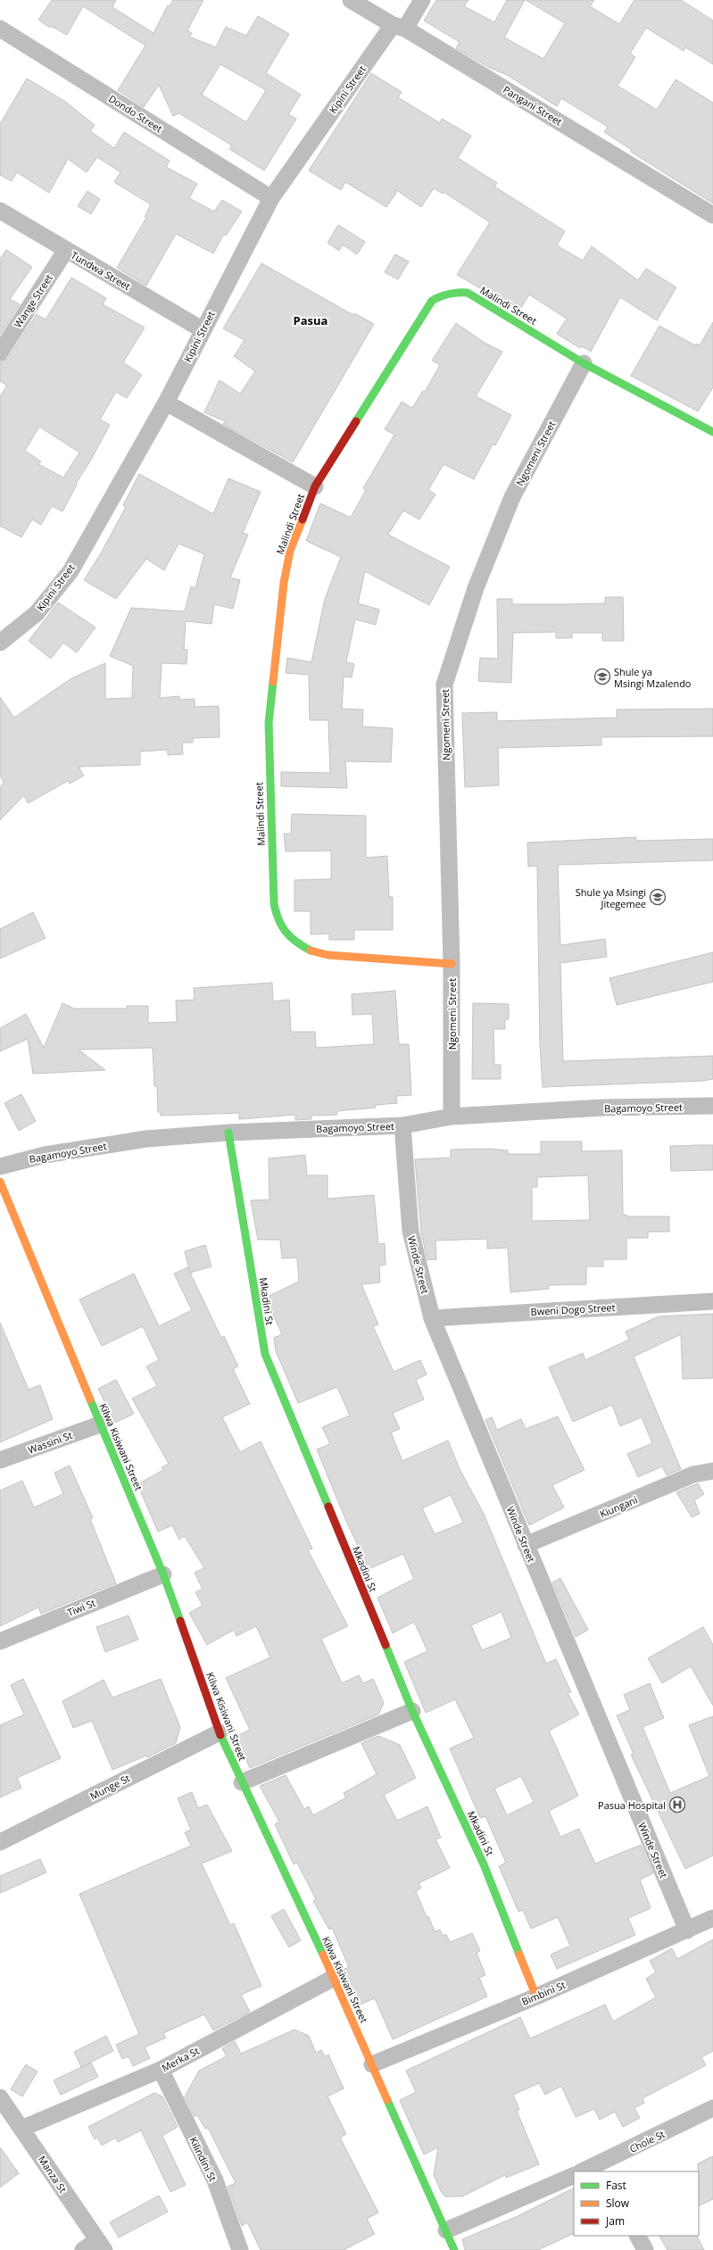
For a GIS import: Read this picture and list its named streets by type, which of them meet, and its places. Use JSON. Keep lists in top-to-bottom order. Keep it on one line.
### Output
{"streets":{"street":["Kipini Street","Pangani Street","Dondo Street","Tundwa Street","Wange Street","Malindi Street","Ngomeni Street","Bagamoyo Street","Winde Street","Mkadini St","Bweni Dogo Street","Wassini St","Kilwa Kisiwani Street","Kiungani","Tiwi St","Munge St","Bimbini St","Merka St","Chole St","Kilindini St","Manza St"]},"crossings":[["Kipini Street","Pangani Street"],["Kipini Street","Dondo Street"],["Kipini Street","Tundwa Street"],["Tundwa Street","Wange Street"],["Malindi Street","Ngomeni Street"],["Ngomeni Street","Bagamoyo Street"],["Bagamoyo Street","Winde Street"],["Bagamoyo Street","Mkadini St"],["Winde Street","Bweni Dogo Street"],["Winde Street","Kiungani"],["Winde Street","Bimbini St"],["Mkadini St","Bimbini St"],["Wassini St","Kilwa Kisiwani Street"],["Kilwa Kisiwani Street","Tiwi St"],["Kilwa Kisiwani Street","Munge St"],["Kilwa Kisiwani Street","Bimbini St"],["Kilwa Kisiwani Street","Merka St"],["Merka St","Kilindini St"],["Merka St","Manza St"]],"districts":["Pasua"],"places":{"school or university":["Shule ya Msingi Mzalendo","Shule ya Msingi Jitegemee"],"hospital":["Pasua Hospital"]},"legend":["Fast","Slow","Jam"]}
